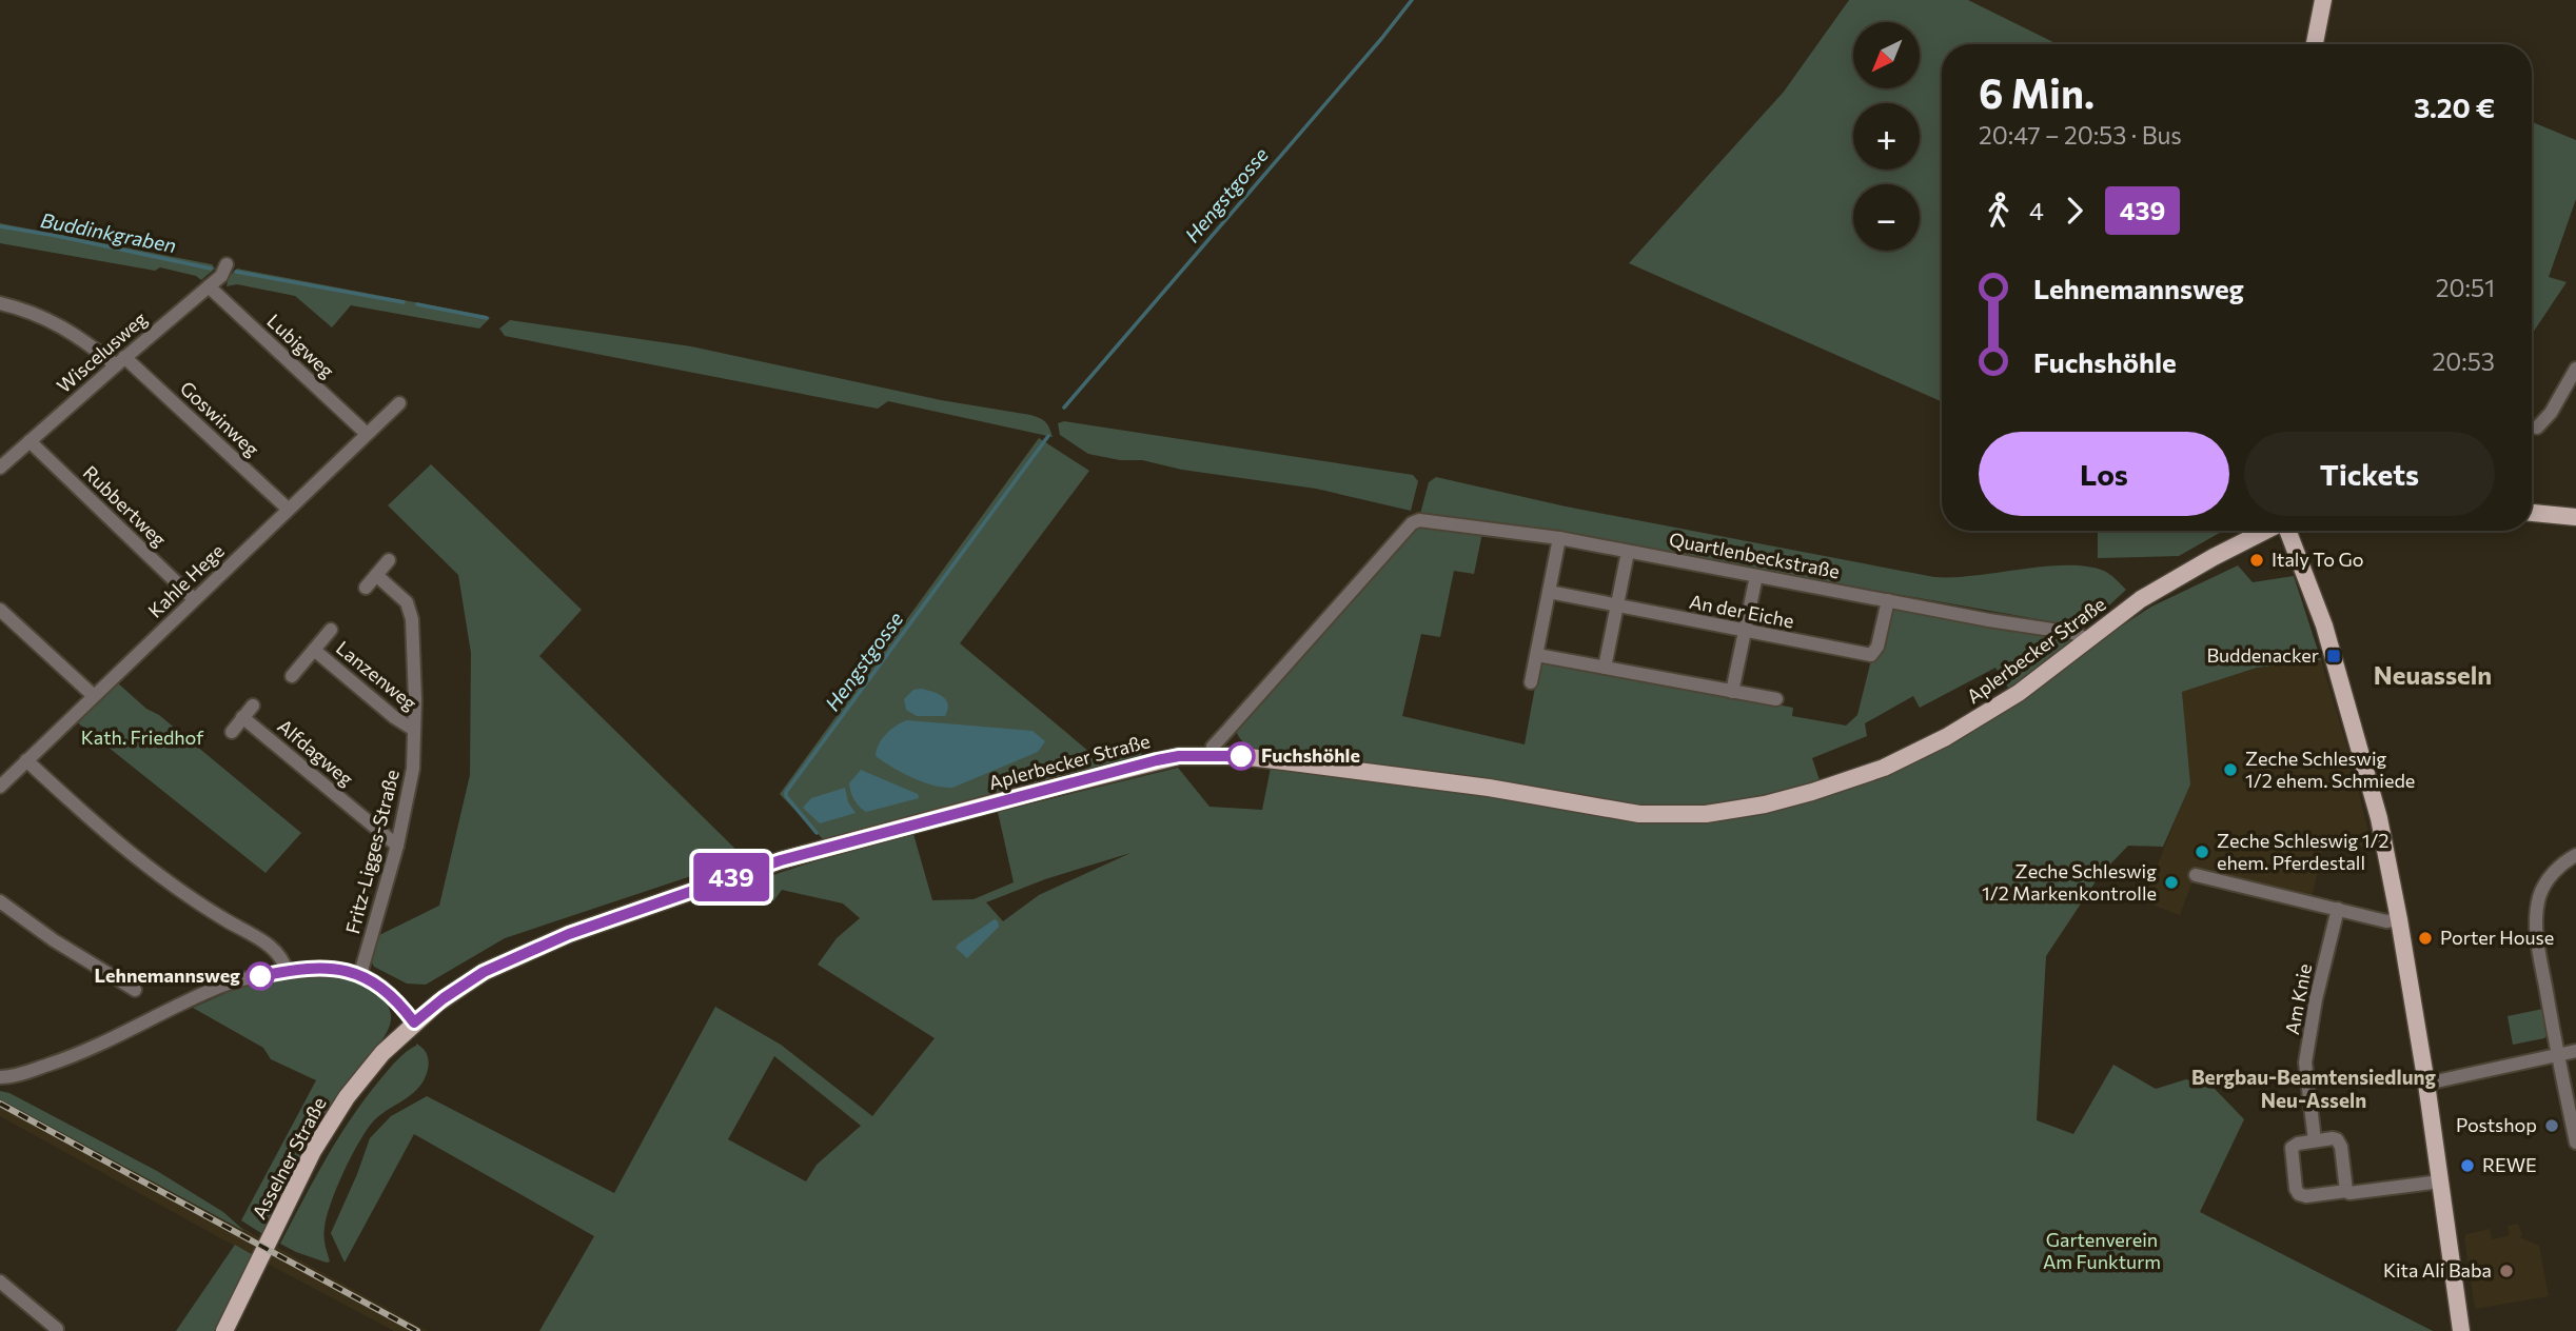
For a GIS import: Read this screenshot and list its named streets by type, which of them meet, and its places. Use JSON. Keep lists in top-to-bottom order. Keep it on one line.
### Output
{"streets":{"main road":["Aplerbecker Straße","Asselner Straße"],"street":["Lubigweg","Wiscelusweg","Goswinweg","Rubbertweg","Quartlenbeckstraße","Kahle Hege","An der Eiche","Lanzenweg","Alfdagweg","Fritz-Ligges-Straße","Am Knie"]},"crossings":[["Lubigweg","Wiscelusweg"],["Lubigweg","Kahle Hege"],["Wiscelusweg","Goswinweg"],["Wiscelusweg","Rubbertweg"],["Goswinweg","Kahle Hege"],["Rubbertweg","Kahle Hege"],["Quartlenbeckstraße","An der Eiche"],["Quartlenbeckstraße","Aplerbecker Straße"],["Aplerbecker Straße","Asselner Straße"],["Lanzenweg","Fritz-Ligges-Straße"],["Alfdagweg","Fritz-Ligges-Straße"]],"districts":["Neuasseln","Bergbau-Beamtensiedlung Neu-Asseln"],"water":["Hengstgosse","Buddinkgraben"],"parks":["Kath. Friedhof","Gartenverein Am Funkturm"],"places":{"other":["Italy To Go","Fuchshöhle","Zeche Schleswig 1/2 ehem. Schmiede","Zeche Schleswig 1/2 ehem. Pferdestall","Zeche Schleswig 1/2 Markenkontrolle","Porter House","Lehnemannsweg","Postshop","REWE","Kita Ali Baba"],"transit":["Buddenacker"]},"lines":["bus line 439"],"north":"bottom left","page":{"on_map":"439","map_buttons":["+","−"],"heading":["6 Min.","20:47 – 20:53 · Bus","3.20 €"],"legs":["4","439"],"list":[{"name":"Lehnemannsweg","value":"20:51"},{"name":"Fuchshöhle","value":"20:53"}],"buttons":["Los","Tickets"]}}
